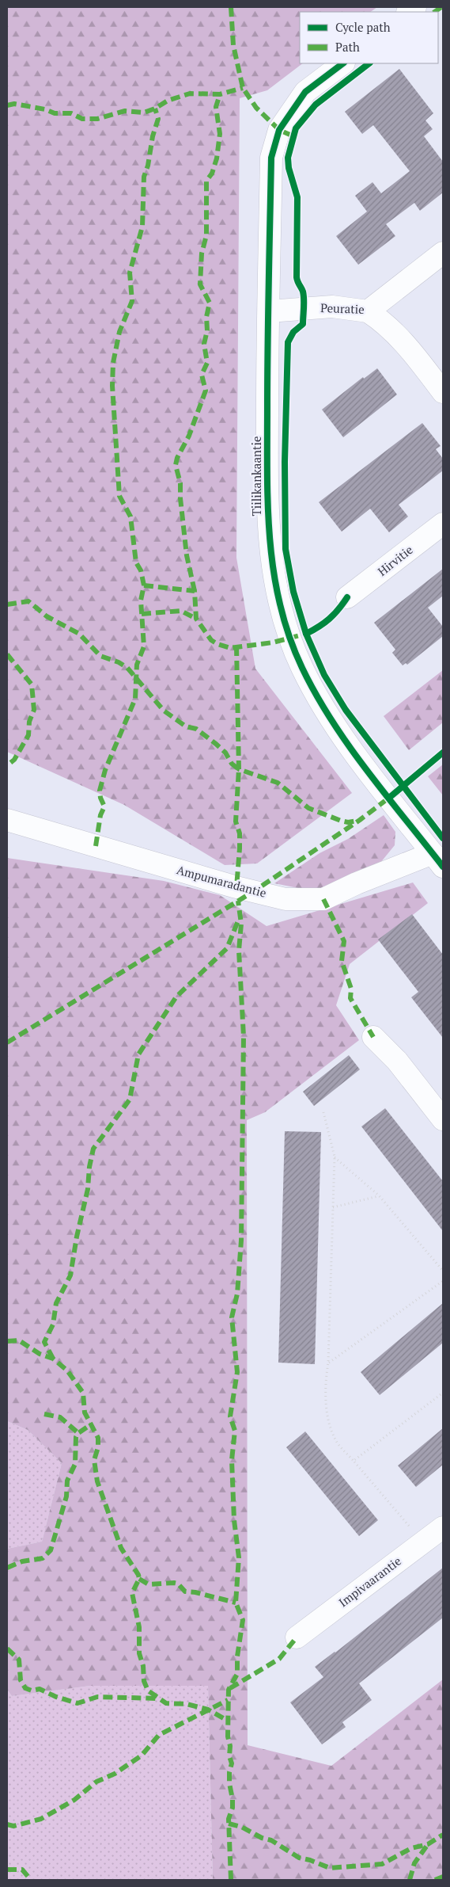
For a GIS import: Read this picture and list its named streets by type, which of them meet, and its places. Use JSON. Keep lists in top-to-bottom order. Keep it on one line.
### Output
{"streets":{"street":["Peuratie","Tiilikankaantie","Hirvitie","Ampumaradantie","Impivaarantie"]},"crossings":[["Peuratie","Tiilikankaantie"],["Tiilikankaantie","Ampumaradantie"]],"legend":["Cycle path","Path"]}
